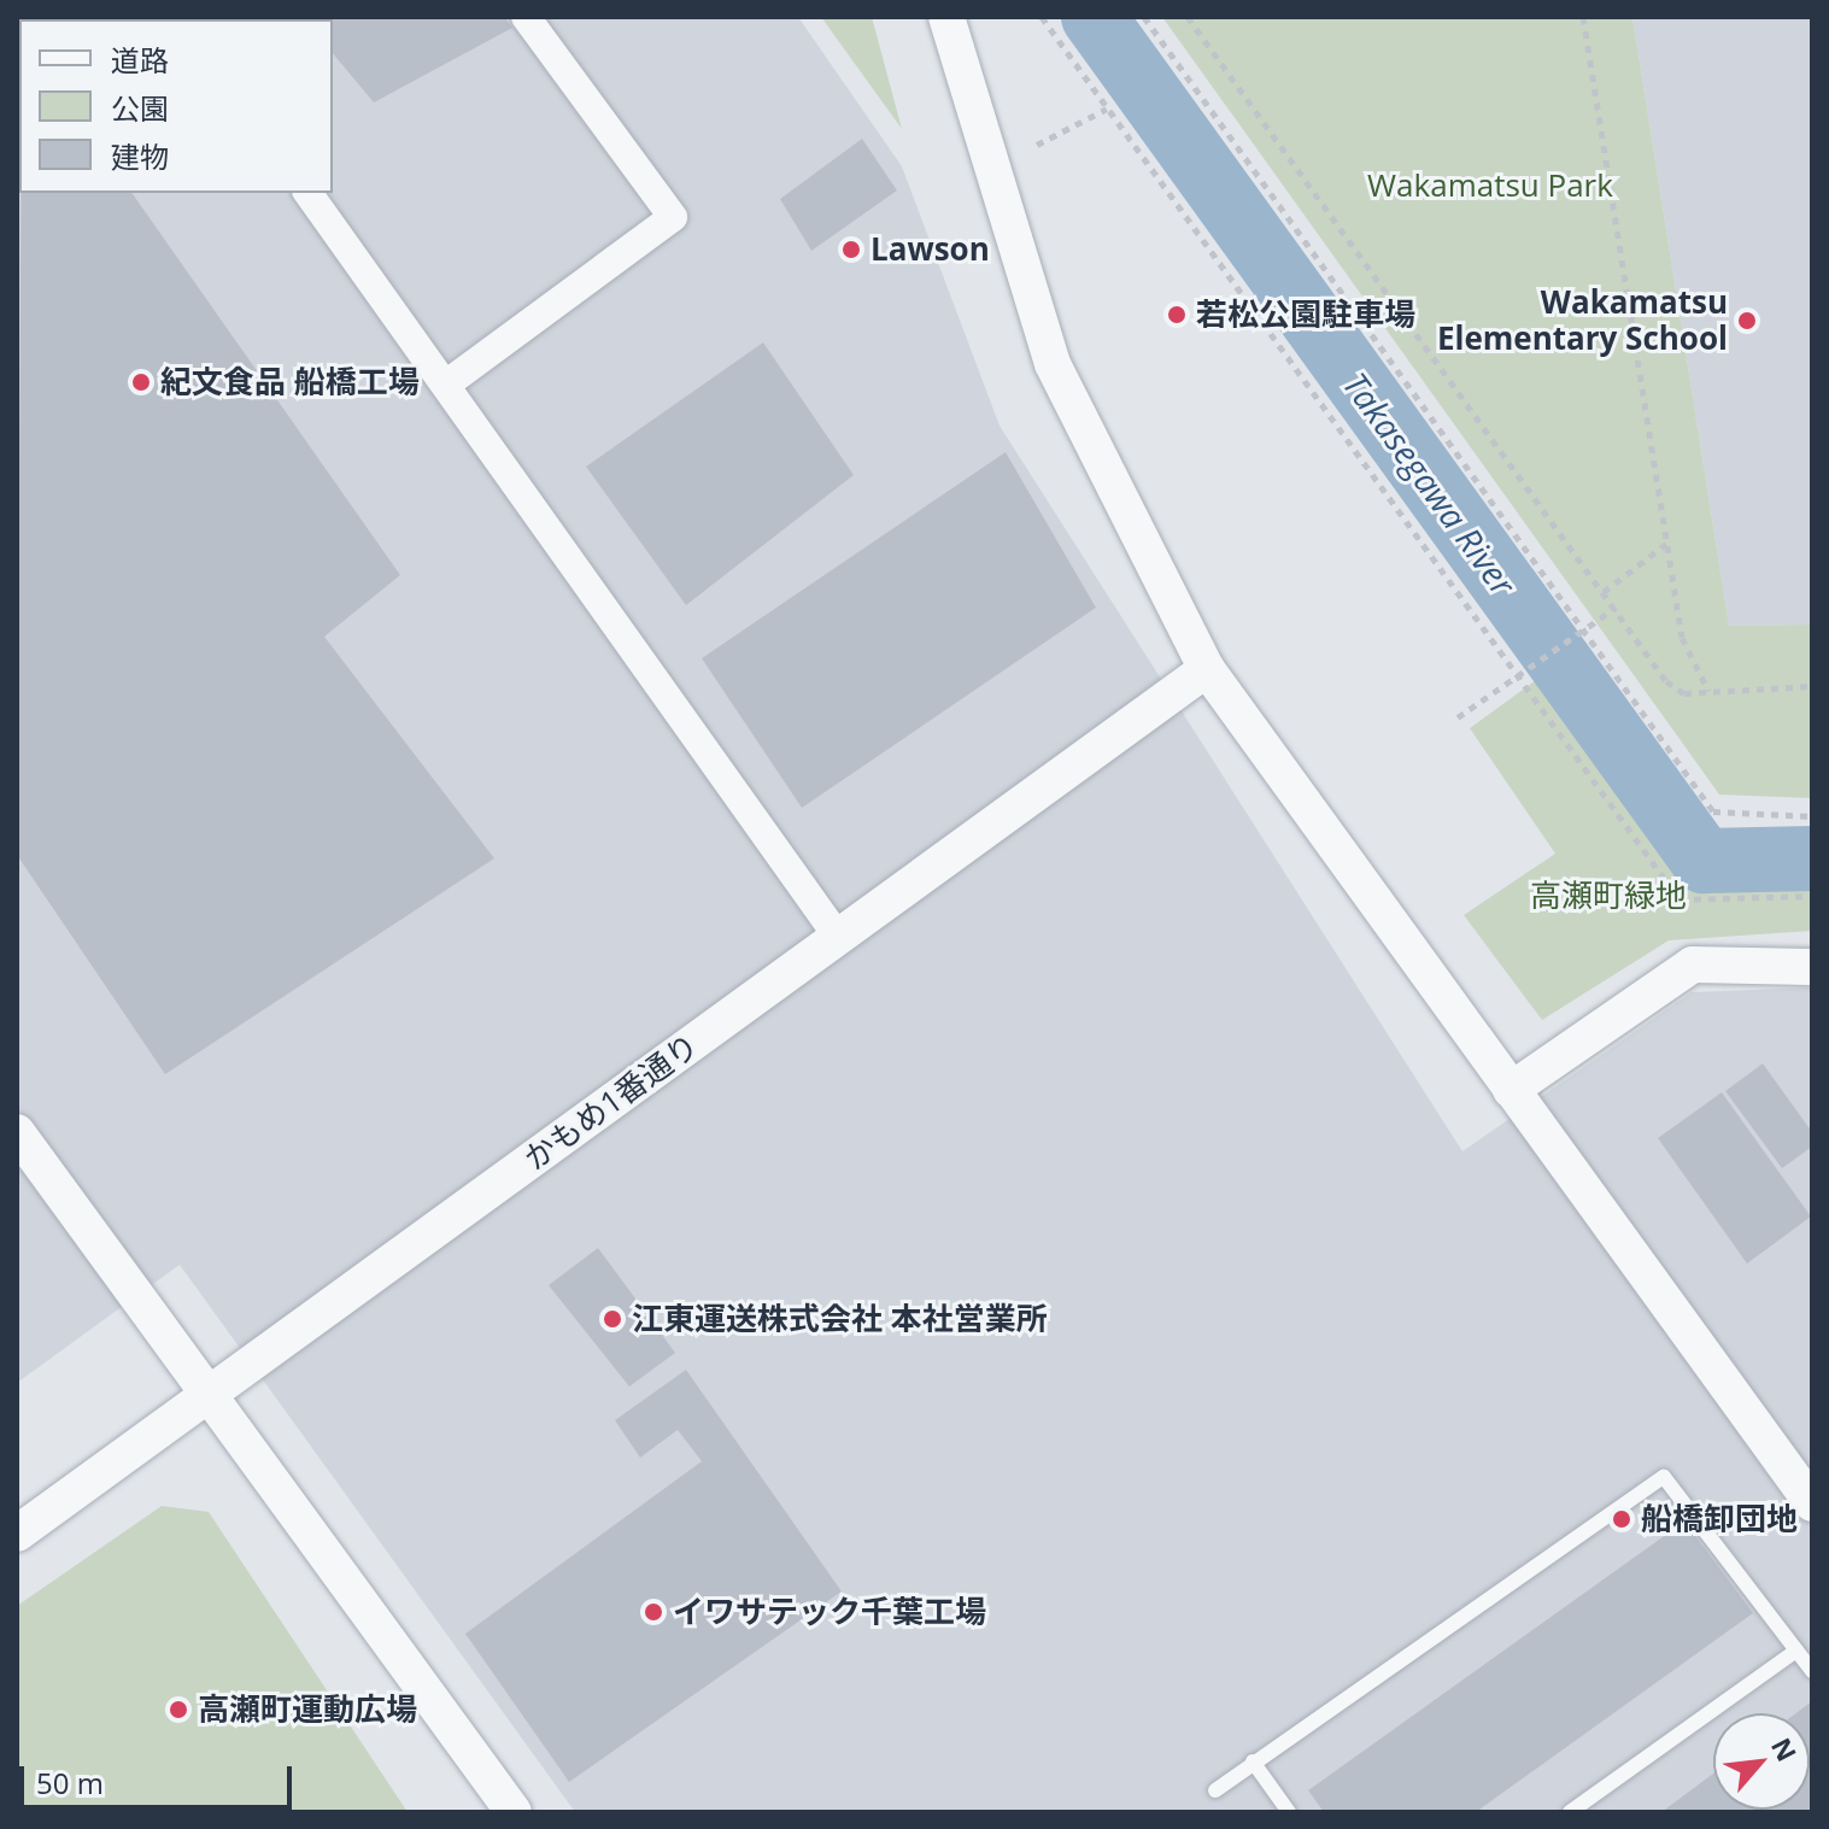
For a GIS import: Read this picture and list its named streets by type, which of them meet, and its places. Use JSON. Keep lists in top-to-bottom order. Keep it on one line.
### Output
{"streets":{"street":["かもめ1番通り"]},"water":["Takasegawa River"],"parks":["Wakamatsu Park","高瀬町緑地"],"places":["Lawson","若松公園駐車場","Wakamatsu Elementary School","紀文食品 船橋工場","江東運送株式会社 本社営業所","船橋卸団地","イワサテック千葉工場","高瀬町運動広場"],"legend":["道路","公園","建物"],"scale_bar":"50 m","north":"top right"}
